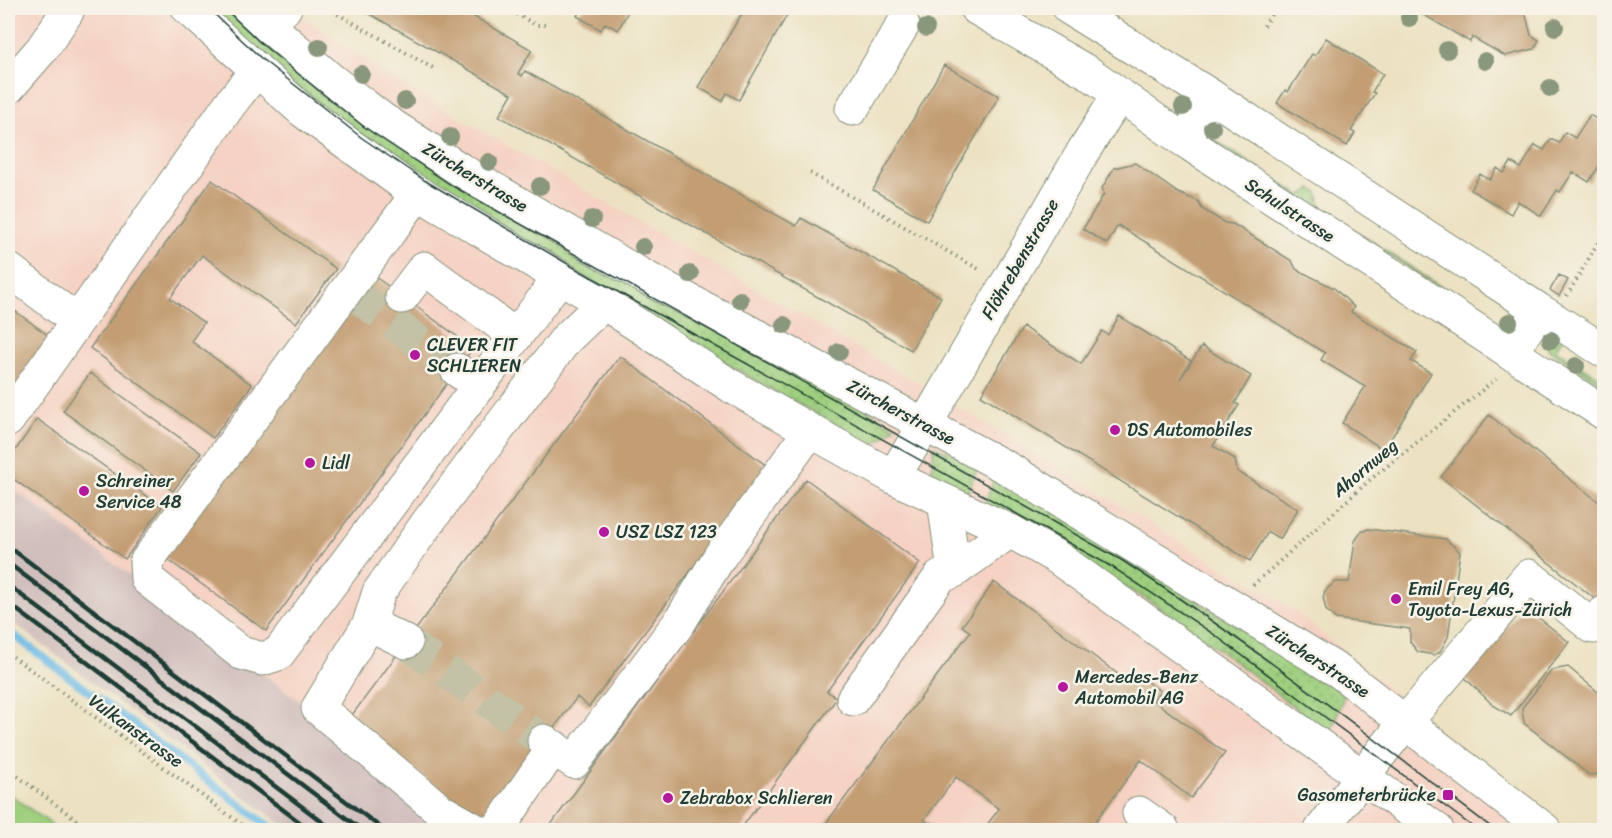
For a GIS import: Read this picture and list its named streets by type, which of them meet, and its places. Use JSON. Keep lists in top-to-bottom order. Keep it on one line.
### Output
{"streets":{"main road":["Zürcherstrasse","Schulstrasse","Flöhrebenstrasse"],"path":["Ahornweg","Vulkanstrasse"]},"crossings":[["Zürcherstrasse","Flöhrebenstrasse"],["Schulstrasse","Flöhrebenstrasse"],["Schulstrasse","Ahornweg"]],"places":{"other":["CLEVER FIT SCHLIEREN","DS Automobiles","Lidl","Schreiner Service 48","USZ LSZ 123","Emil Frey AG, Toyota-Lexus-Zürich","Mercedes-Benz Automobil AG","Zebrabox Schlieren"],"transit":["Gasometerbrücke"]}}
